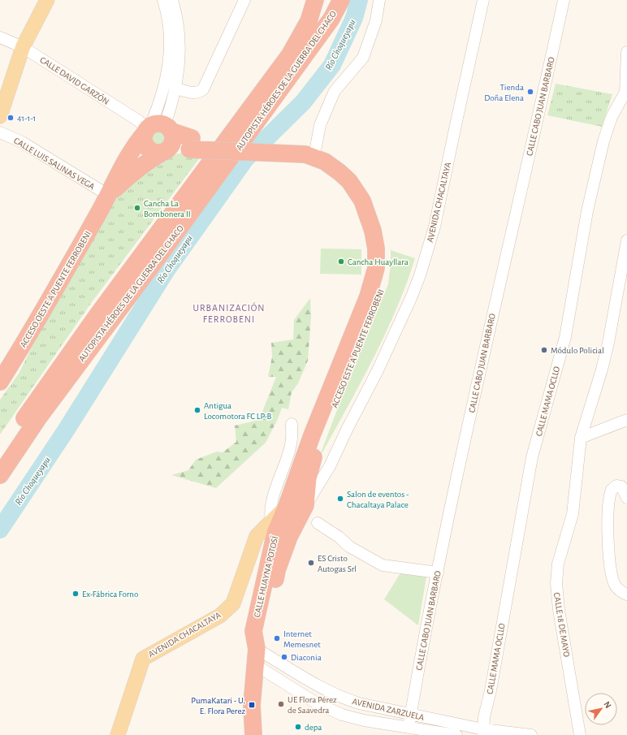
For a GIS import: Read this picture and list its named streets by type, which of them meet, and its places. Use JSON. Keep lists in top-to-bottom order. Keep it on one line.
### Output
{"streets":{"highway":["AUTOPISTA HÉROES DE LA GUERRA DEL CHACO","ACCESO OESTE A PUENTE FERROBENI","ACCESO ESTE A PUENTE FERROBENI","CALLE HUAYNA POTOSÍ"],"main road":["AVENIDA CHACALTAYA"],"street":["CALLE DAVID GARZÓN","CALLE CABO JUAN BARBARO","CALLE LUIS SALINAS VEGA","CALLE MAMA OCLLO","CALLE 18 DE MAYO","AVENIDA ZARZUELA"]},"crossings":[["CALLE DAVID GARZÓN","ACCESO OESTE A PUENTE FERROBENI"],["CALLE CABO JUAN BARBARO","AVENIDA ZARZUELA"],["CALLE LUIS SALINAS VEGA","ACCESO OESTE A PUENTE FERROBENI"],["AVENIDA CHACALTAYA","ACCESO ESTE A PUENTE FERROBENI"],["AVENIDA CHACALTAYA","CALLE HUAYNA POTOSÍ"],["ACCESO ESTE A PUENTE FERROBENI","CALLE HUAYNA POTOSÍ"],["CALLE MAMA OCLLO","AVENIDA ZARZUELA"],["CALLE HUAYNA POTOSÍ","AVENIDA ZARZUELA"]],"districts":["URBANIZACIÓN FERROBENI"],"water":["Río Choqueyapu"],"places":{"other":["Tienda Doña Elena","41-1-1","Cancha La Bombonera II","Cancha Huayllara","Módulo Policial","Antigua Locomotora FC LP-B","Salon de eventos - Chacaltaya Palace","ES Cristo Autogas Srl","Ex-Fábrica Forno","Internet Memesnet","Diaconia","UE Flora Pérez de Saavedra","depa"],"transit":["PumaKatari - U. E. Flora Perez"]},"north":"top right"}
